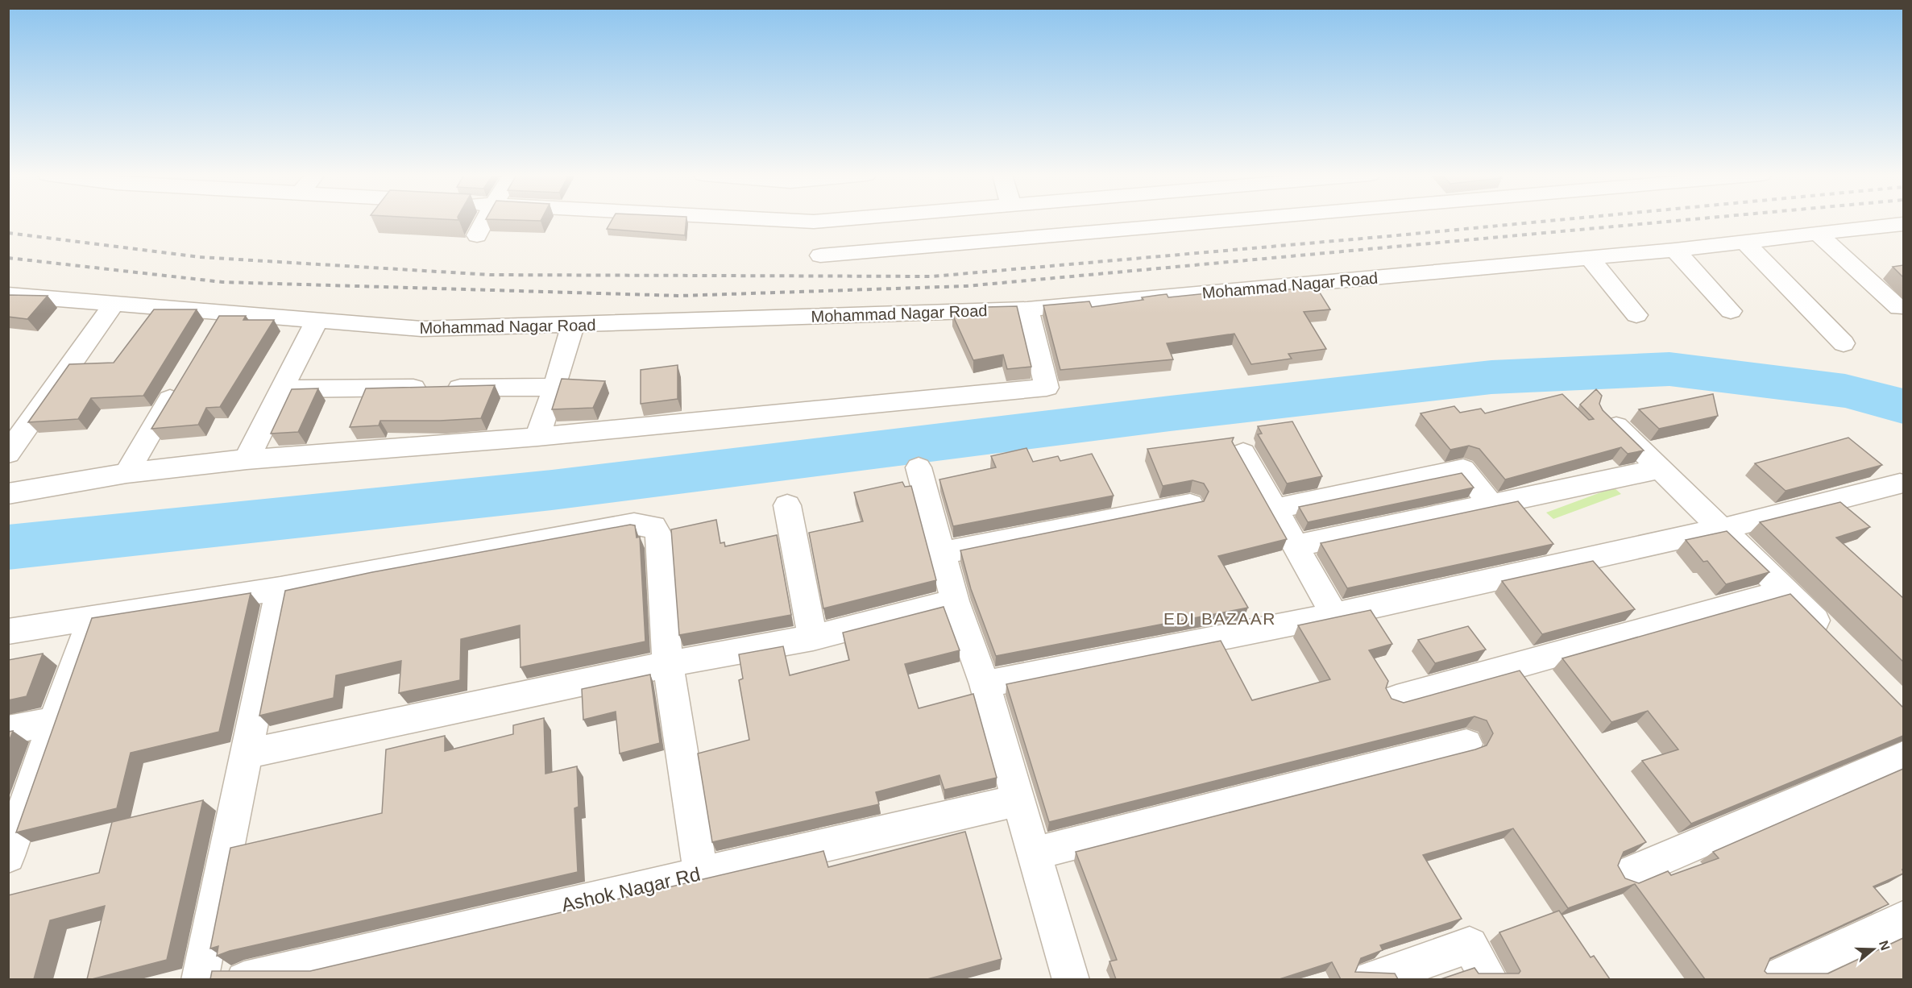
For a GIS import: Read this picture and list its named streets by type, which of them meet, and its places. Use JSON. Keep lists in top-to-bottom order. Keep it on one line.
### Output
{"streets":{"street":["Mohammad Nagar Road","Ashok Nagar Rd"]},"districts":["EDI BAZAAR"],"north":"right"}
